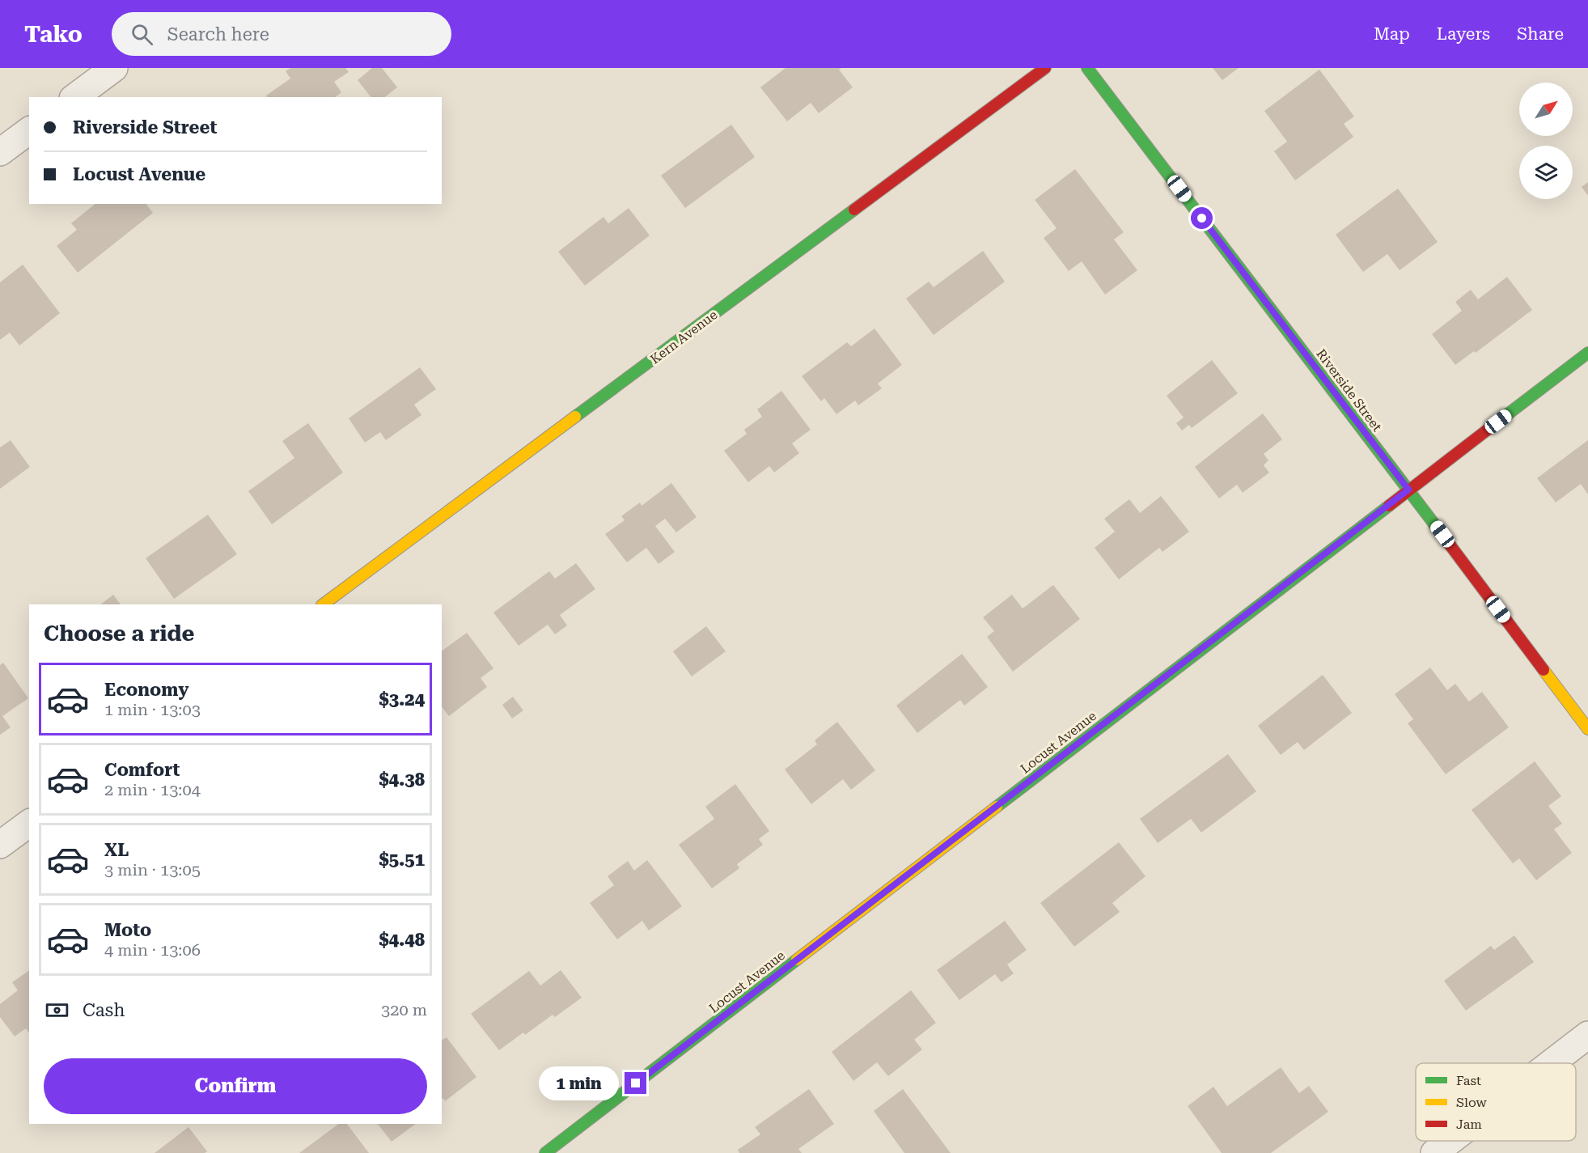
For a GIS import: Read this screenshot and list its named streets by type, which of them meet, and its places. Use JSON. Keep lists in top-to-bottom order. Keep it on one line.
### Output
{"streets":{"street":["Kern Avenue","Riverside Street","Locust Avenue"]},"crossings":[["Riverside Street","Locust Avenue"]],"legend":["Fast","Slow","Jam"],"north":"top right","page":{"header":"Tako","search":"Search here","nav":["Map","Layers","Share"],"banner":["Riverside Street","Locust Avenue"],"heading":"Choose a ride","list":[{"name":"Economy","note":"1 min · 13:03","value":"$3.24"},{"name":"Comfort","note":"2 min · 13:04","value":"$4.38"},{"name":"XL","note":"3 min · 13:05","value":"$5.51"},{"name":"Moto","note":"4 min · 13:06","value":"$4.48"}],"pay":["Cash","320 m"],"buttons":"Confirm","bubble":"1 min"}}
